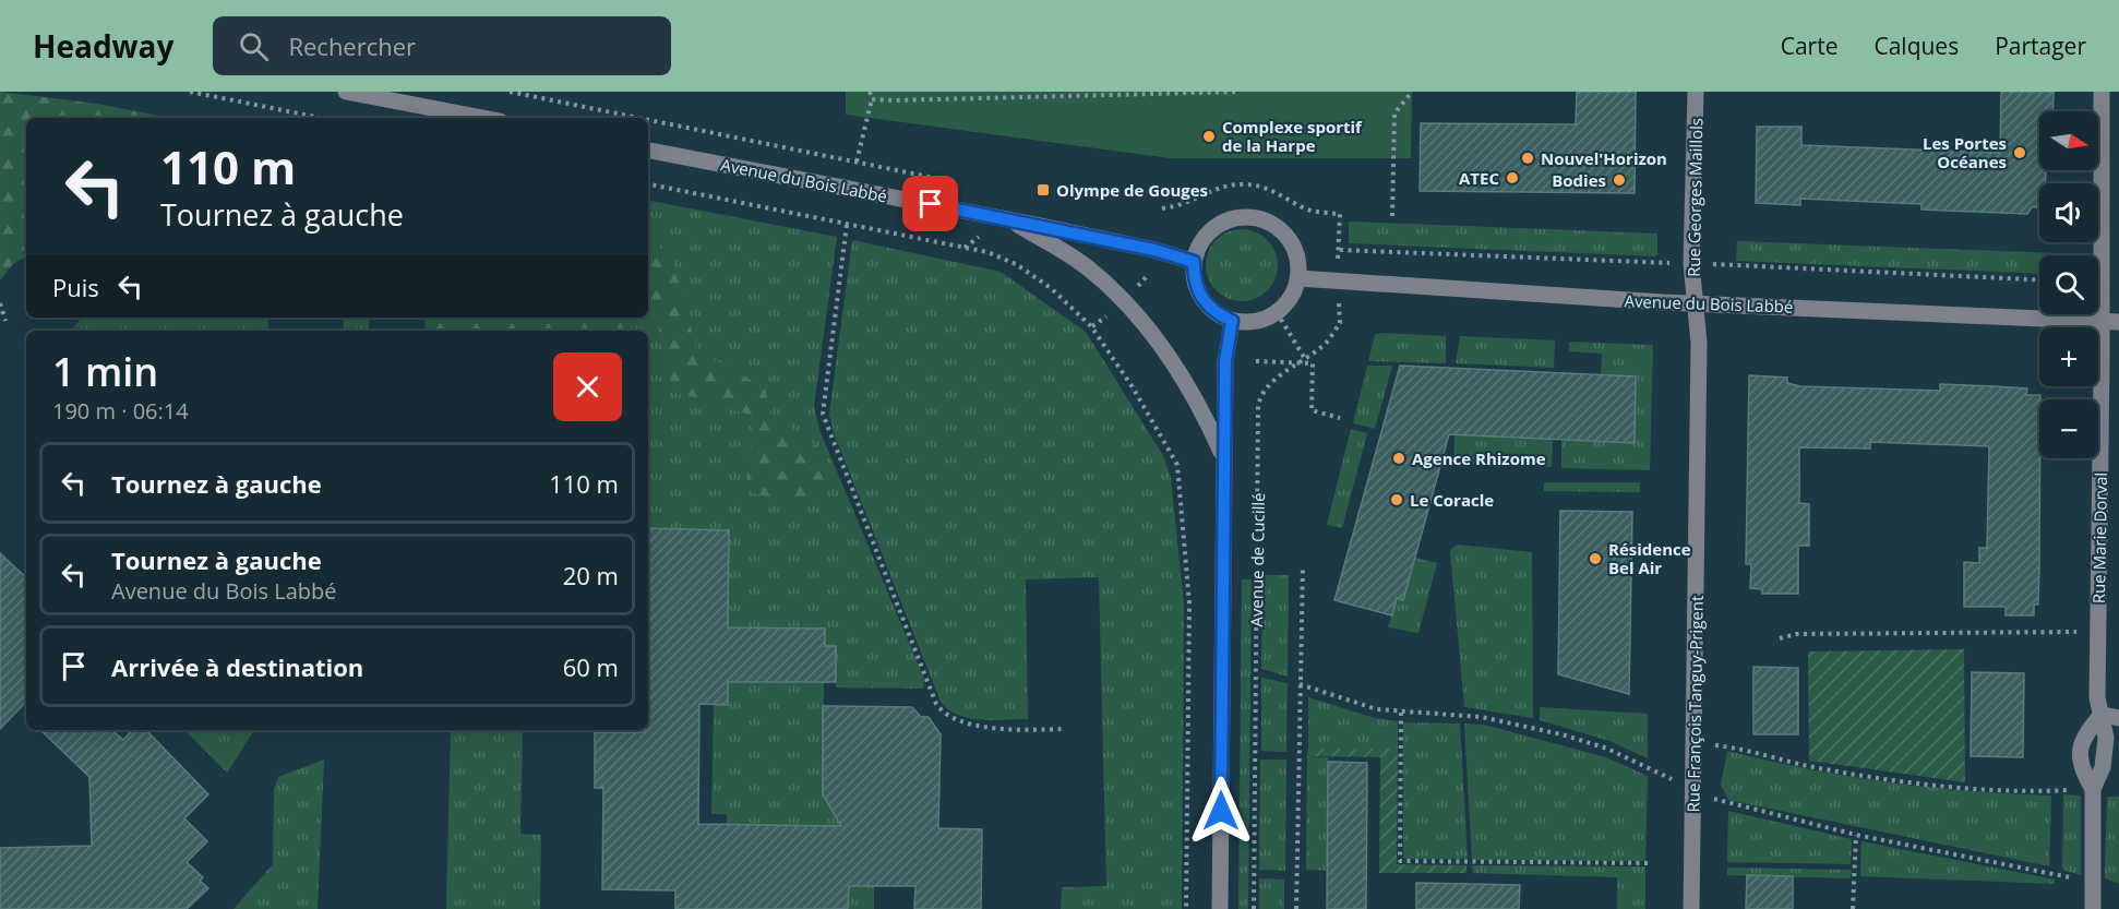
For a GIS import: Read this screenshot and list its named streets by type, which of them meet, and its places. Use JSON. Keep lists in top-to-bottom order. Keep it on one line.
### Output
{"streets":{"street":["Avenue du Bois Labbé","Rue Georges Maillols","Rue Marie Dorval","Avenue de Cucillé","Rue François Tanguy-Prigent"]},"crossings":[["Avenue du Bois Labbé","Rue Georges Maillols"],["Avenue du Bois Labbé","Rue Marie Dorval"],["Avenue du Bois Labbé","Avenue de Cucillé"],["Avenue du Bois Labbé","Rue François Tanguy-Prigent"],["Rue Georges Maillols","Rue François Tanguy-Prigent"]],"places":{"other":["Complexe sportif de la Harpe","Les Portes Océanes","Nouvel'Horizon","ATEC","Bodies","Agence Rhizome","Le Coracle","Résidence Bel Air"],"transit":["Olympe de Gouges"]},"north":"right","page":{"header":"Headway","search":"Rechercher","nav":["Carte","Calques","Partager"],"map_buttons":["+","−"],"turn":["110 m","Tournez à gauche"],"then":"Puis","heading":["1 min","190 m · 06:14"],"list":[{"name":"Tournez à gauche","value":"110 m"},{"name":"Tournez à gauche","note":"Avenue du Bois Labbé","value":"20 m"},{"name":"Arrivée à destination","value":"60 m"}]}}
